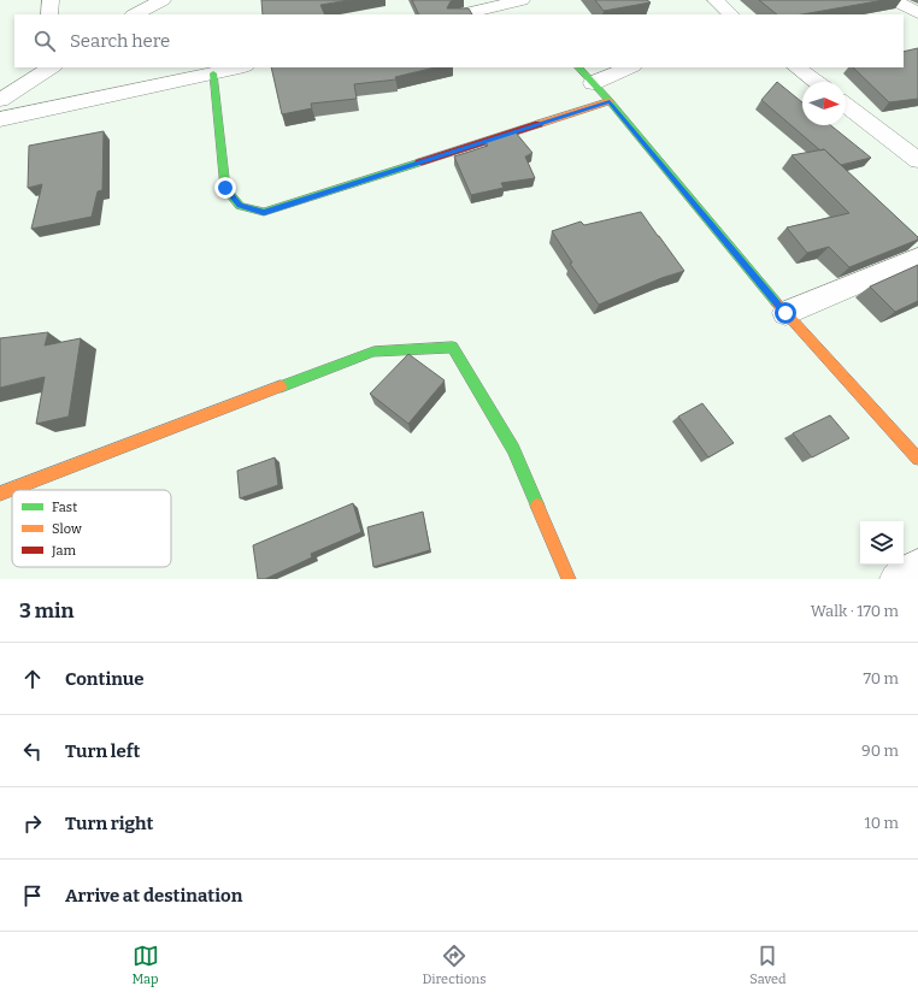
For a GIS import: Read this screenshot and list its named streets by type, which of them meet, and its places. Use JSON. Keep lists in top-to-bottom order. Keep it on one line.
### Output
{"legend":["Fast","Slow","Jam"],"north":"right","page":{"search":"Search here","heading":["3 min","Walk · 170 m"],"list":[["Continue","70 m"],["Turn left","90 m"],["Turn right","10 m"],"Arrive at destination"],"nav":["Map","Directions","Saved"]}}
